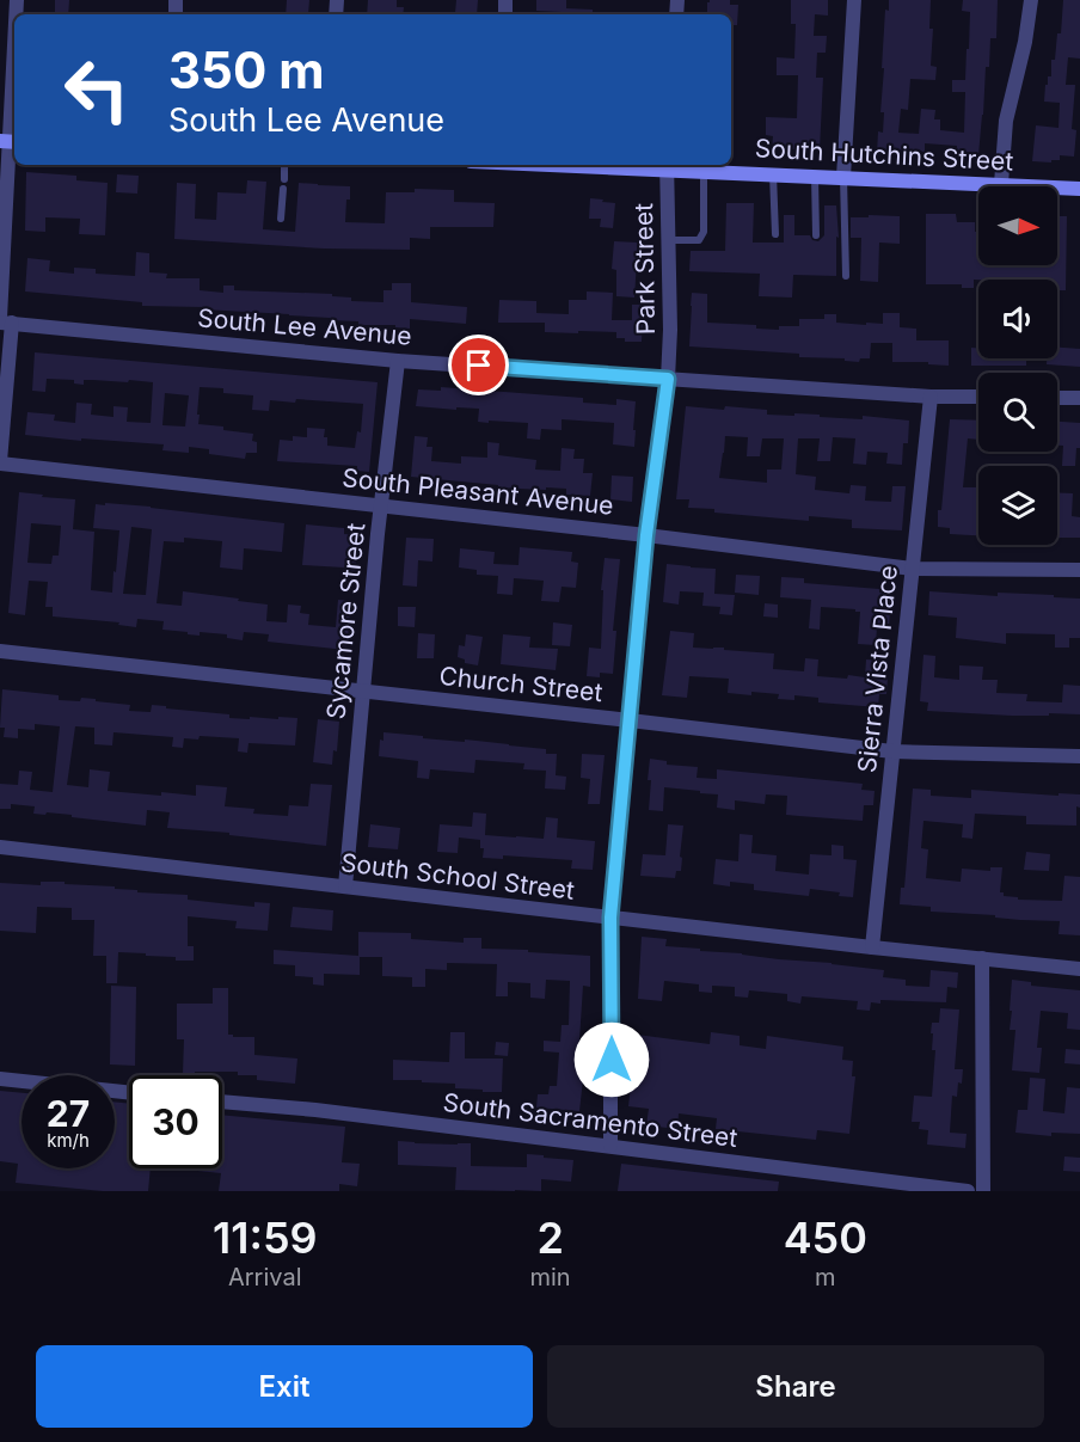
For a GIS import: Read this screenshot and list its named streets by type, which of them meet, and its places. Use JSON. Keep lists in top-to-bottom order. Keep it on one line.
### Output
{"streets":{"main road":["South Hutchins Street"],"street":["Park Street","South Lee Avenue","South Pleasant Avenue","Sycamore Street","Sierra Vista Place","Church Street","South School Street","South Sacramento Street"]},"crossings":[["South Hutchins Street","Park Street"],["Park Street","South Lee Avenue"],["Park Street","South Pleasant Avenue"],["Park Street","Church Street"],["Park Street","South School Street"],["Park Street","South Sacramento Street"],["South Lee Avenue","Sycamore Street"],["South Lee Avenue","Sierra Vista Place"],["South Pleasant Avenue","Sycamore Street"],["South Pleasant Avenue","Sierra Vista Place"],["Sycamore Street","Church Street"],["Sycamore Street","South School Street"],["Sierra Vista Place","Church Street"],["Sierra Vista Place","South School Street"]],"north":"right","page":{"turn":["350 m","South Lee Avenue"],"speed":"27 km/h","limit":"30","eta":["11:59","Arrival","2","min","450","m"],"buttons":["Exit","Share"]}}
